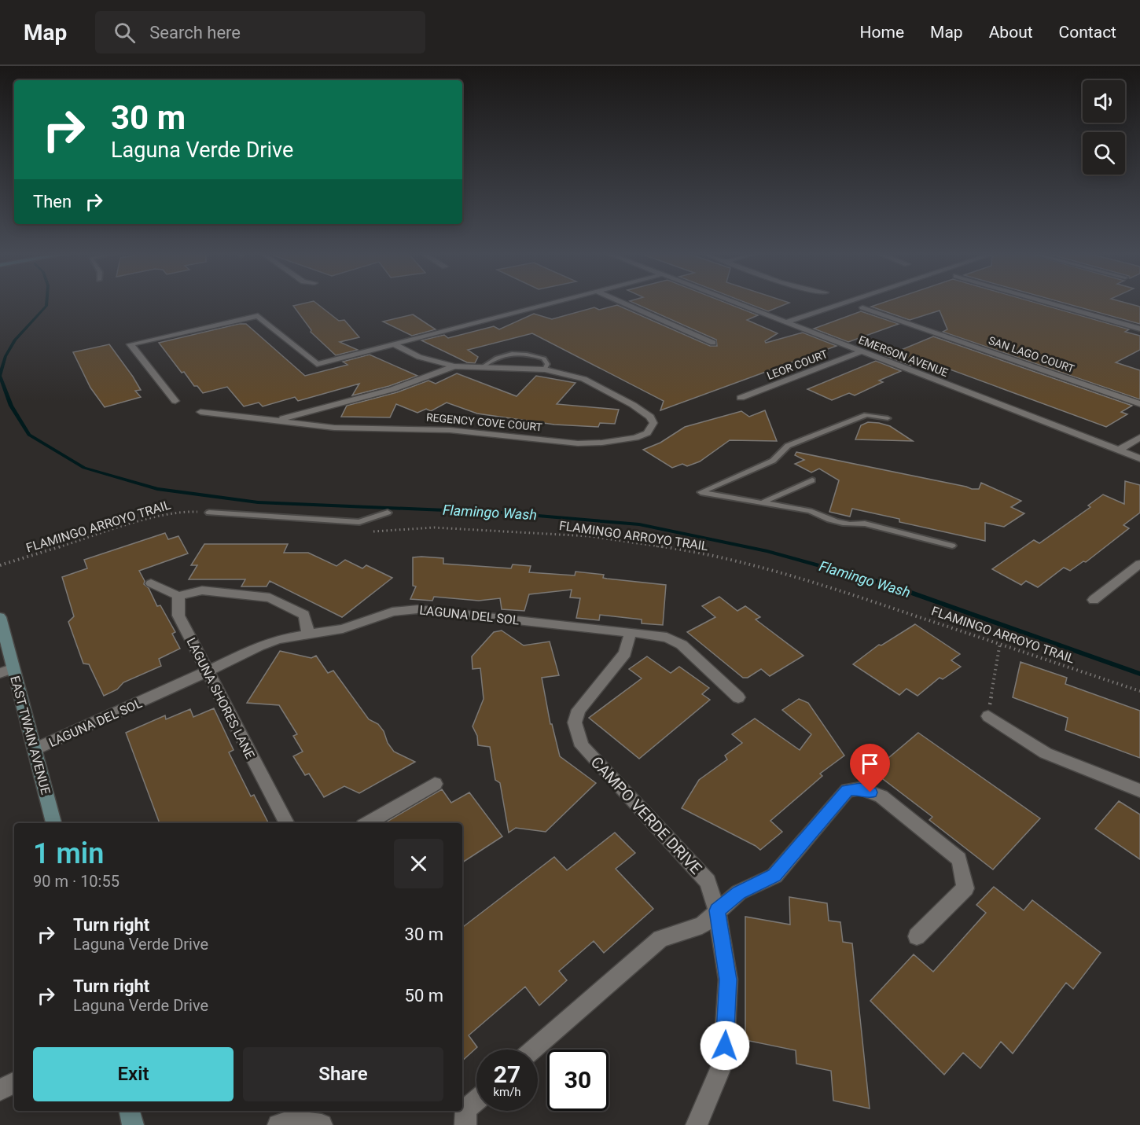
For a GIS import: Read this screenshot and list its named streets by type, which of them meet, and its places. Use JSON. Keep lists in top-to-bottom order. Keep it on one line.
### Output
{"streets":{"street":["SAN LAGO COURT","EMERSON AVENUE","LEOR COURT","REGENCY COVE COURT","LAGUNA DEL SOL","LAGUNA SHORES LANE","EAST TWAIN AVENUE","CAMPO VERDE DRIVE"],"path":["FLAMINGO ARROYO TRAIL"]},"crossings":[["EMERSON AVENUE","LEOR COURT"],["LAGUNA DEL SOL","LAGUNA SHORES LANE"],["LAGUNA DEL SOL","EAST TWAIN AVENUE"],["LAGUNA DEL SOL","CAMPO VERDE DRIVE"]],"water":["Flamingo Wash"],"page":{"header":"Map","search":"Search here","nav":["Home","Map","About","Contact"],"turn":["30 m","Laguna Verde Drive"],"then":"Then","heading":["1 min","90 m · 10:55"],"list":[{"name":"Turn right","note":"Laguna Verde Drive","value":"30 m"},{"name":"Turn right","note":"Laguna Verde Drive","value":"50 m"}],"buttons":["Exit","Share"],"speed":"27 km/h","limit":"30"}}
